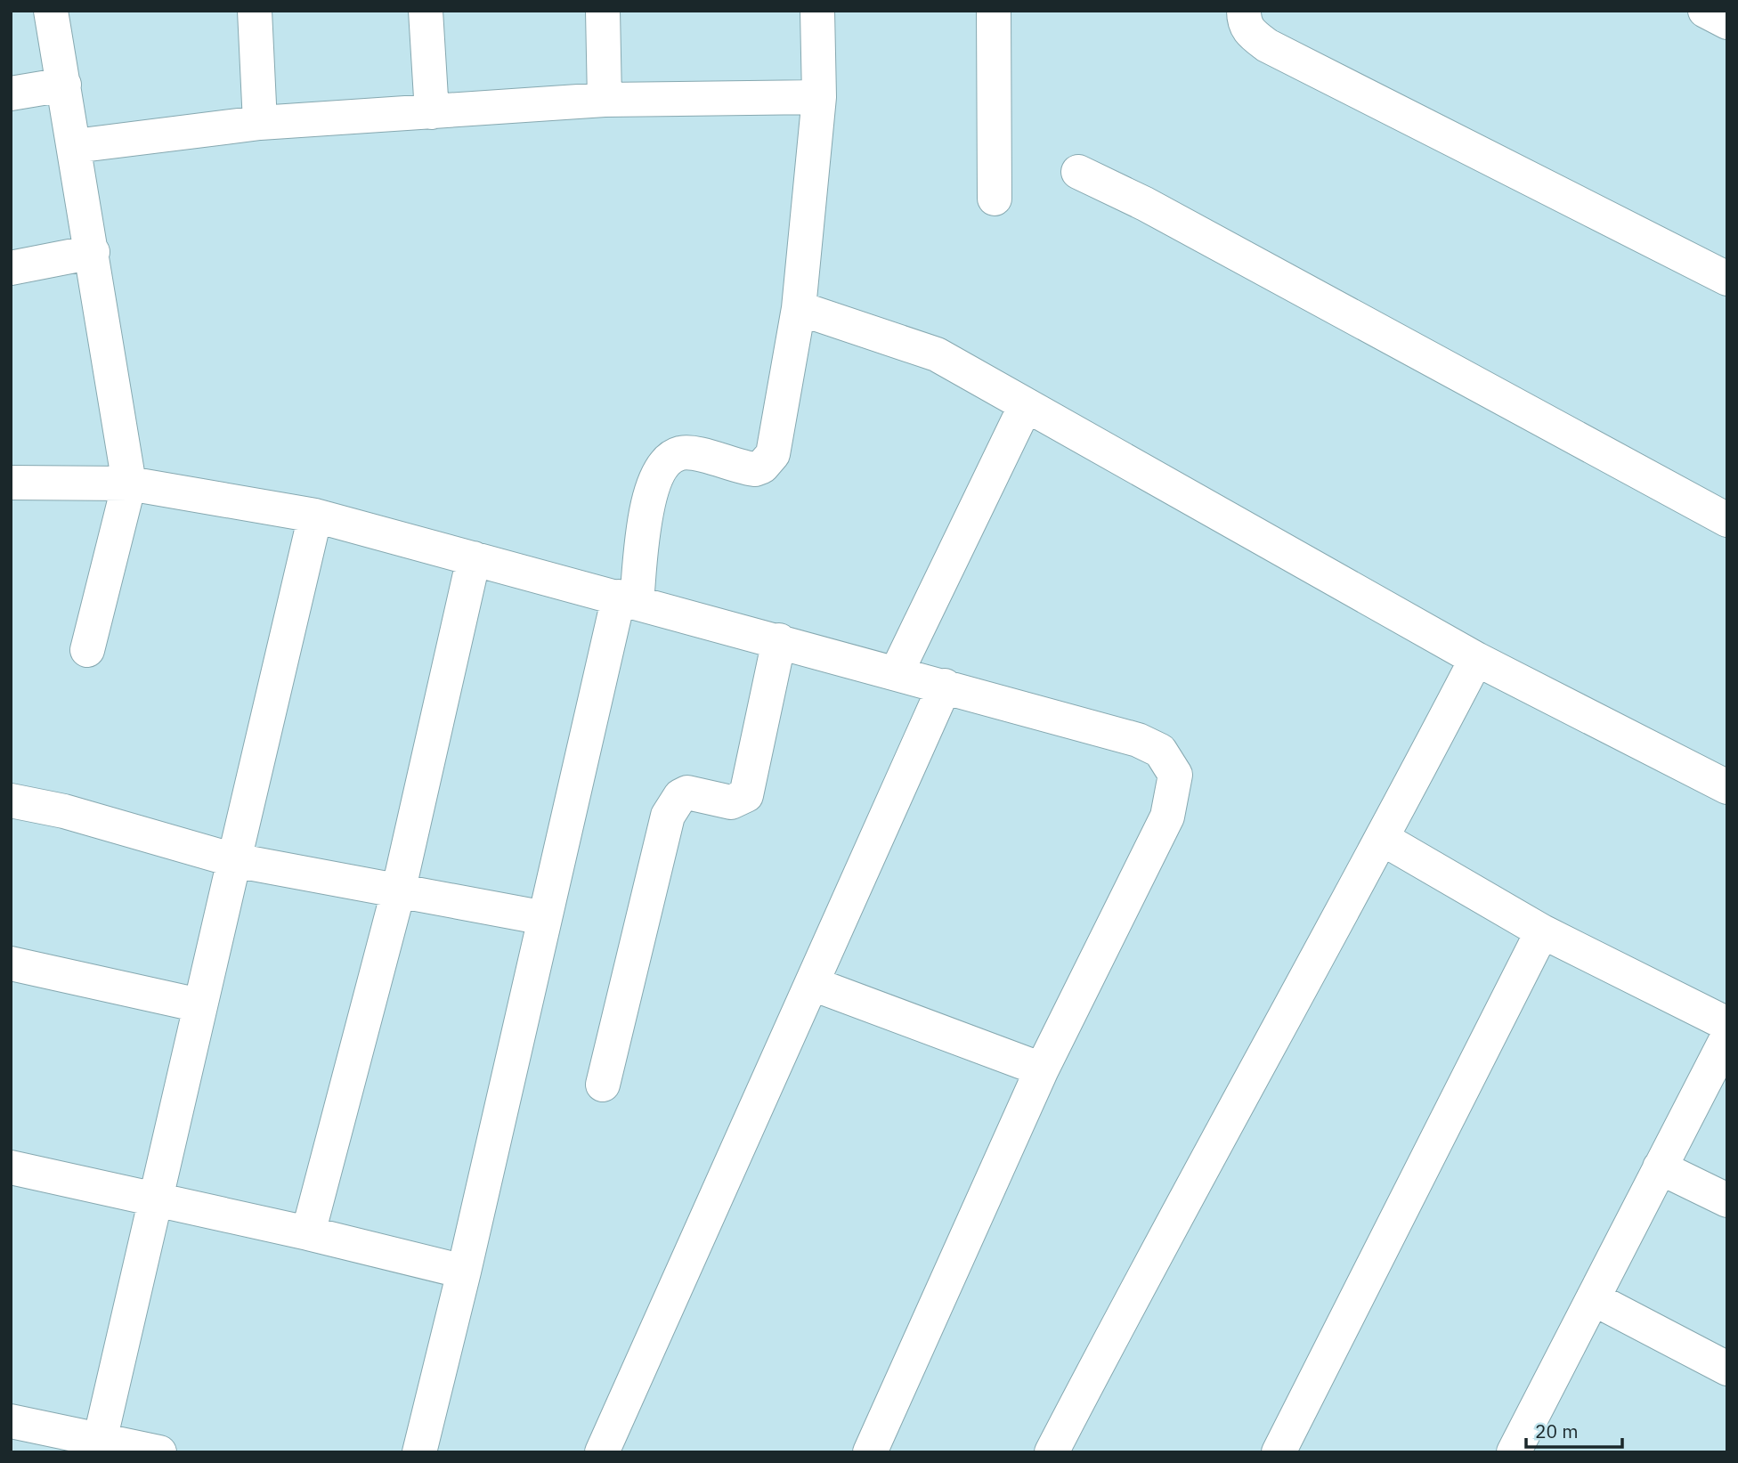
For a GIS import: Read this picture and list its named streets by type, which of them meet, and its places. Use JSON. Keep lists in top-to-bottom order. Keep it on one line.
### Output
{"scale_bar":"20 m"}
